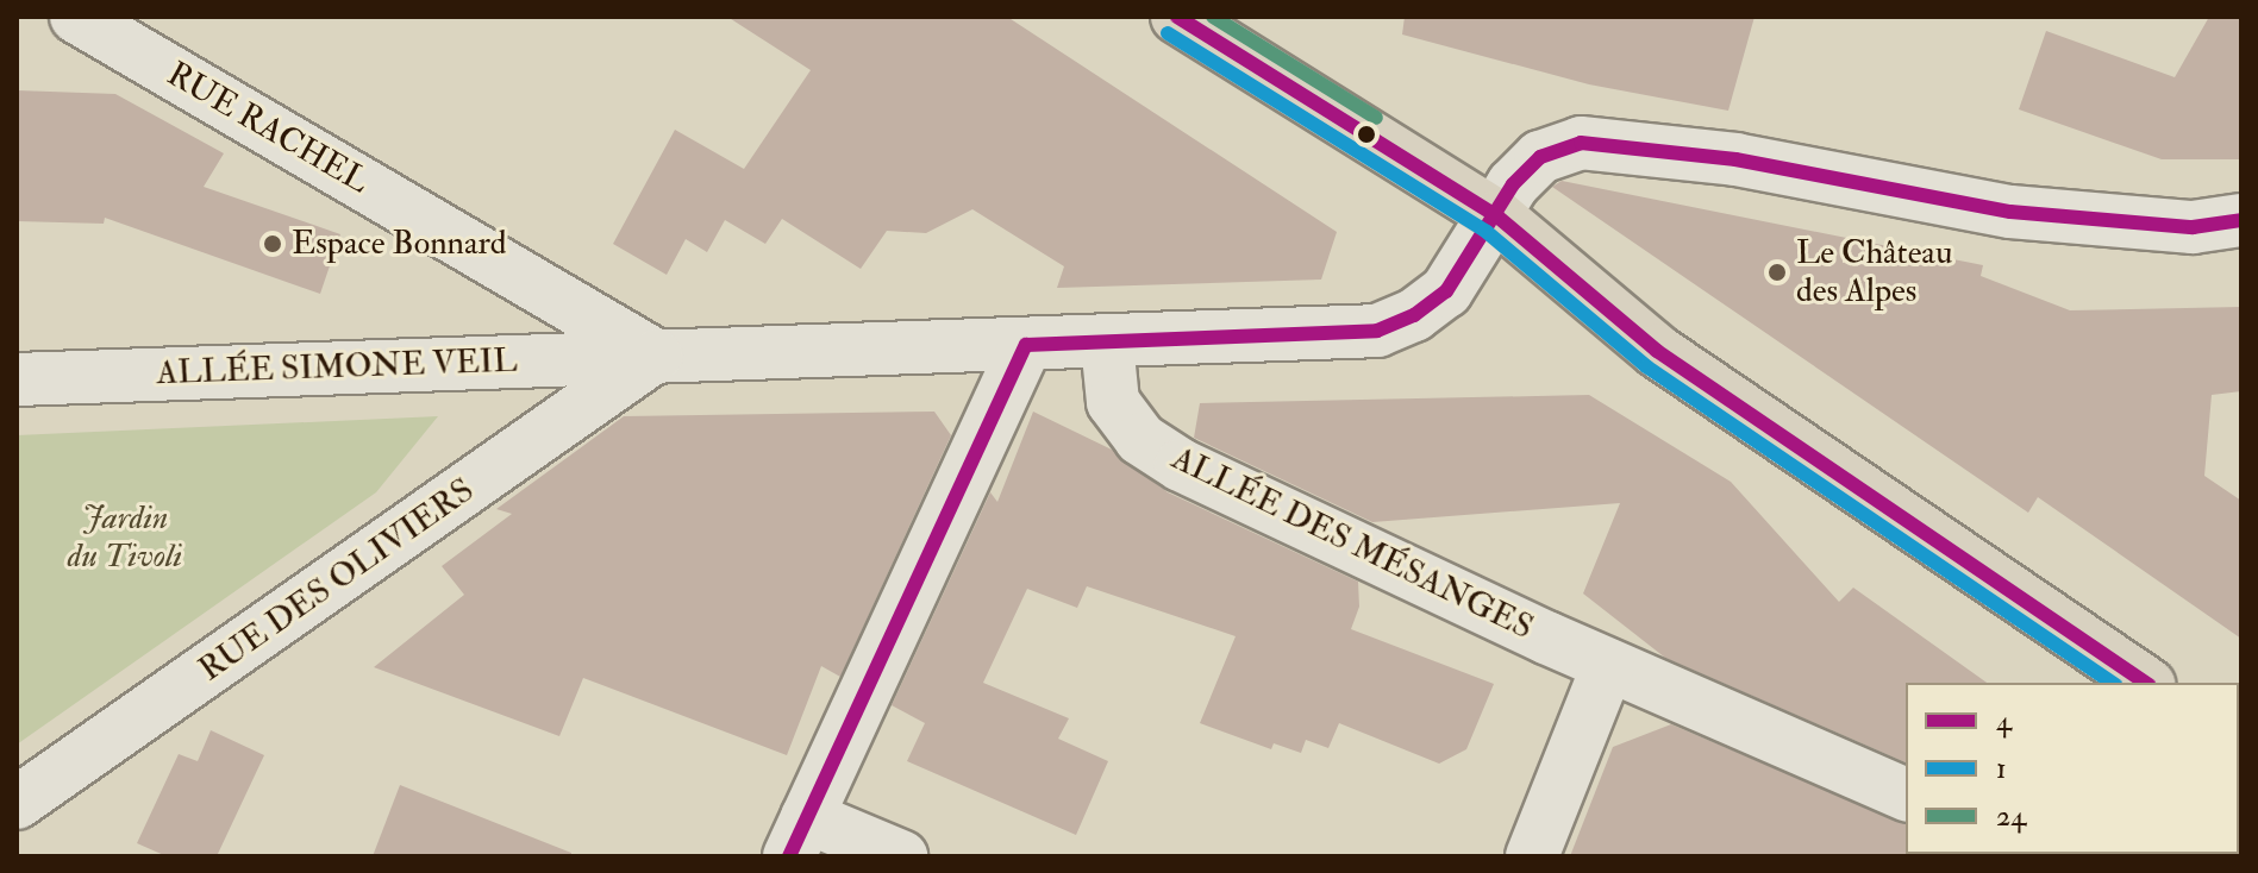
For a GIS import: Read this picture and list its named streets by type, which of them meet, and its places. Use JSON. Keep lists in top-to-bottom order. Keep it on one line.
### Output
{"streets":{"street":["RUE RACHEL","ALLÉE SIMONE VEIL","ALLÉE DES MÉSANGES","RUE DES OLIVIERS"]},"crossings":[["RUE RACHEL","ALLÉE SIMONE VEIL"],["RUE RACHEL","RUE DES OLIVIERS"],["ALLÉE SIMONE VEIL","ALLÉE DES MÉSANGES"],["ALLÉE SIMONE VEIL","RUE DES OLIVIERS"]],"parks":["Jardin du Tivoli"],"places":["Espace Bonnard","Le Château des Alpes"],"lines":["transit line 4","transit line 24","transit line 1"],"legend":["4","1","24"]}
